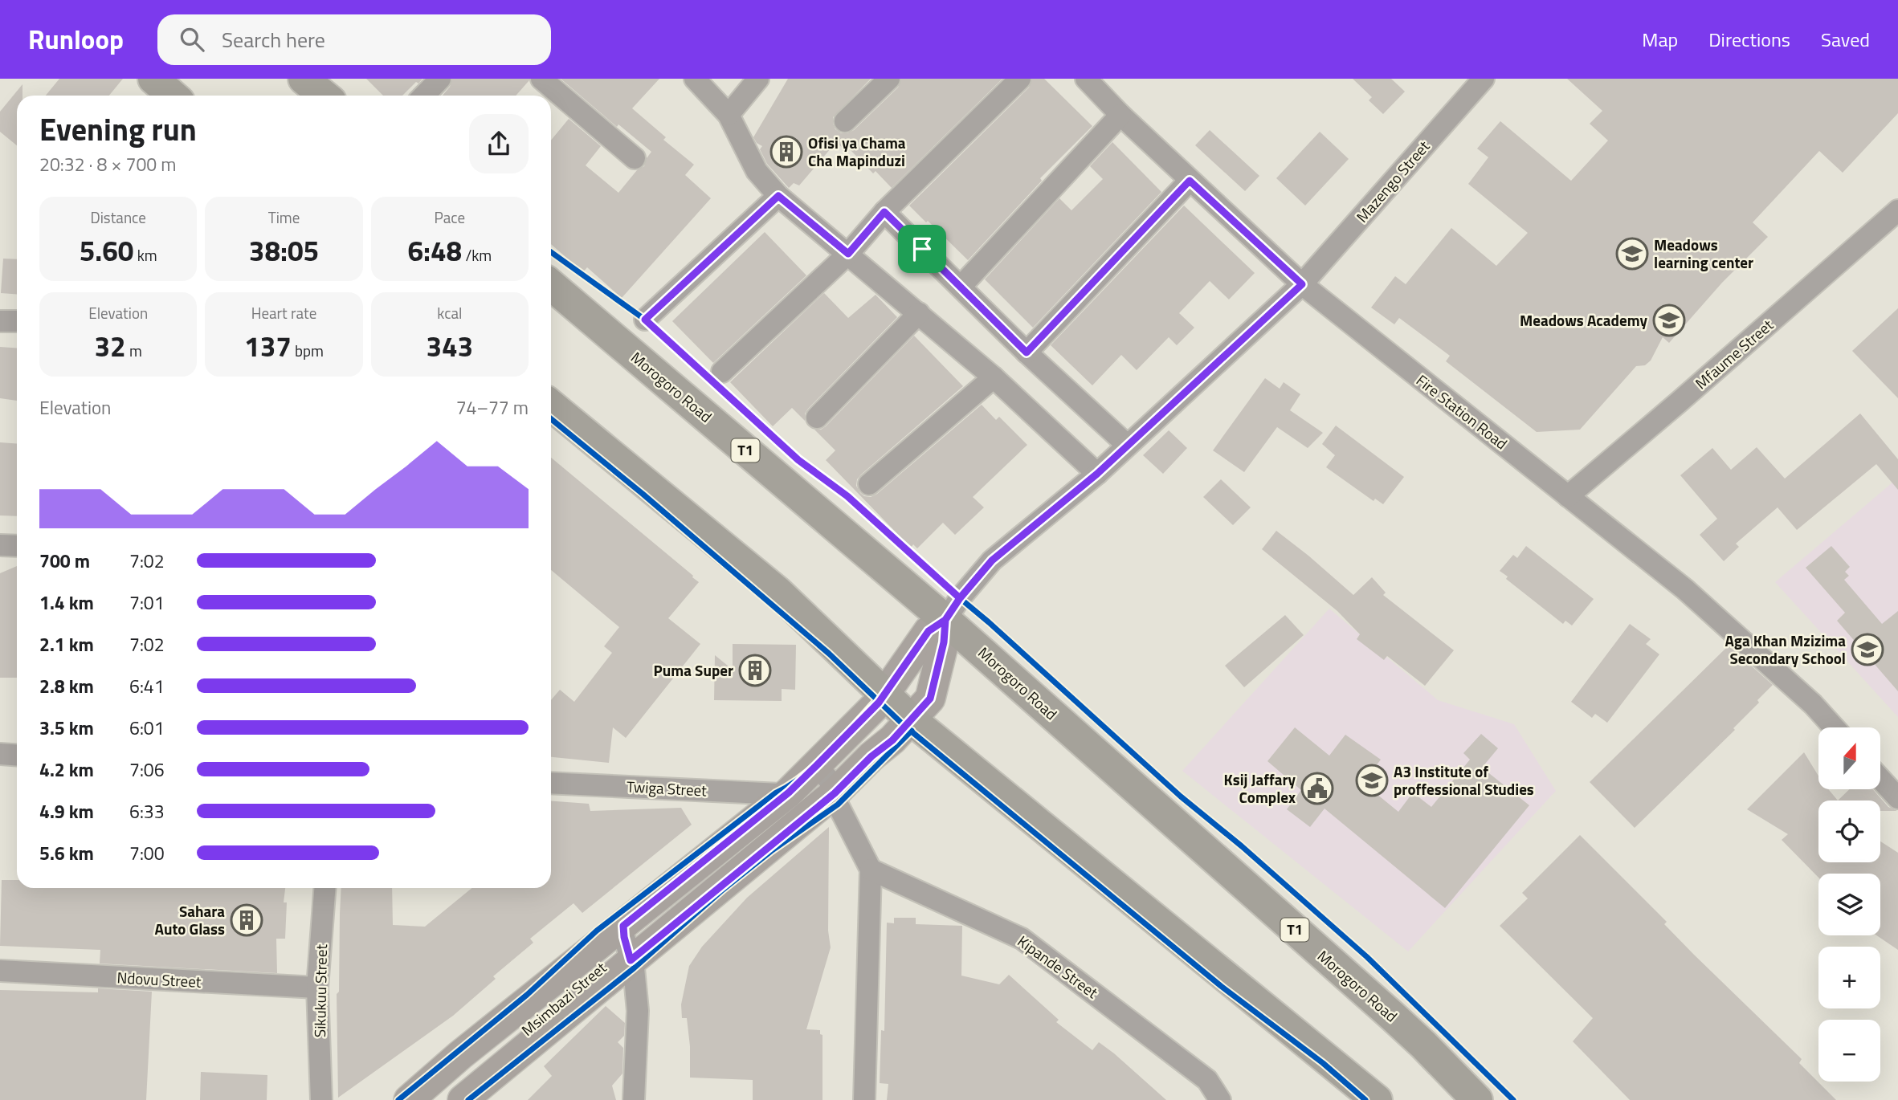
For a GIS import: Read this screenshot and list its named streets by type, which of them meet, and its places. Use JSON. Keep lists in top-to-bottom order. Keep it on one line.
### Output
{"streets":{"highway":["Morogoro Road","T1"],"street":["Mazengo Street","Mfaume Street","Fire Station Road","Twiga Street","Kipande Street","Ndovu Street","Sikukuu Street","Msimbazi Street"]},"crossings":[["Mazengo Street","Morogoro Road"],["Mazengo Street","Fire Station Road"],["Mazengo Street","Msimbazi Street"],["Mfaume Street","Fire Station Road"],["Morogoro Road","Msimbazi Street"],["Twiga Street","Msimbazi Street"],["Ndovu Street","Sikukuu Street"]],"places":{"building":["Ofisi ya Chama Cha Mapinduzi","Puma Super","Sahara Auto Glass"],"school or university":["Meadows learning center","Meadows Academy","Aga Khan Mzizima Secondary School","A3 Institute of proffessional Studies"],"public building":["Ksij Jaffary Complex"]},"north":"top","page":{"header":"Runloop","search":"Search here","nav":["Map","Directions","Saved"],"heading":["Evening run","20:32 · 8 × 700 m"],"stats":[["Distance","5.60 km"],["Time","38:05"],["Pace","6:48 /km"],["Elevation","32 m"],["Heart rate","137 bpm"],["kcal","343"]],"chart":["Elevation","74–77 m"],"list":[{"name":"700 m","note":"7:02"},{"name":"1.4 km","note":"7:01"},{"name":"2.1 km","note":"7:02"},{"name":"2.8 km","note":"6:41"},{"name":"3.5 km","note":"6:01"},{"name":"4.2 km","note":"7:06"},{"name":"4.9 km","note":"6:33"},{"name":"5.6 km","note":"7:00"}],"map_buttons":["+","−"]}}
